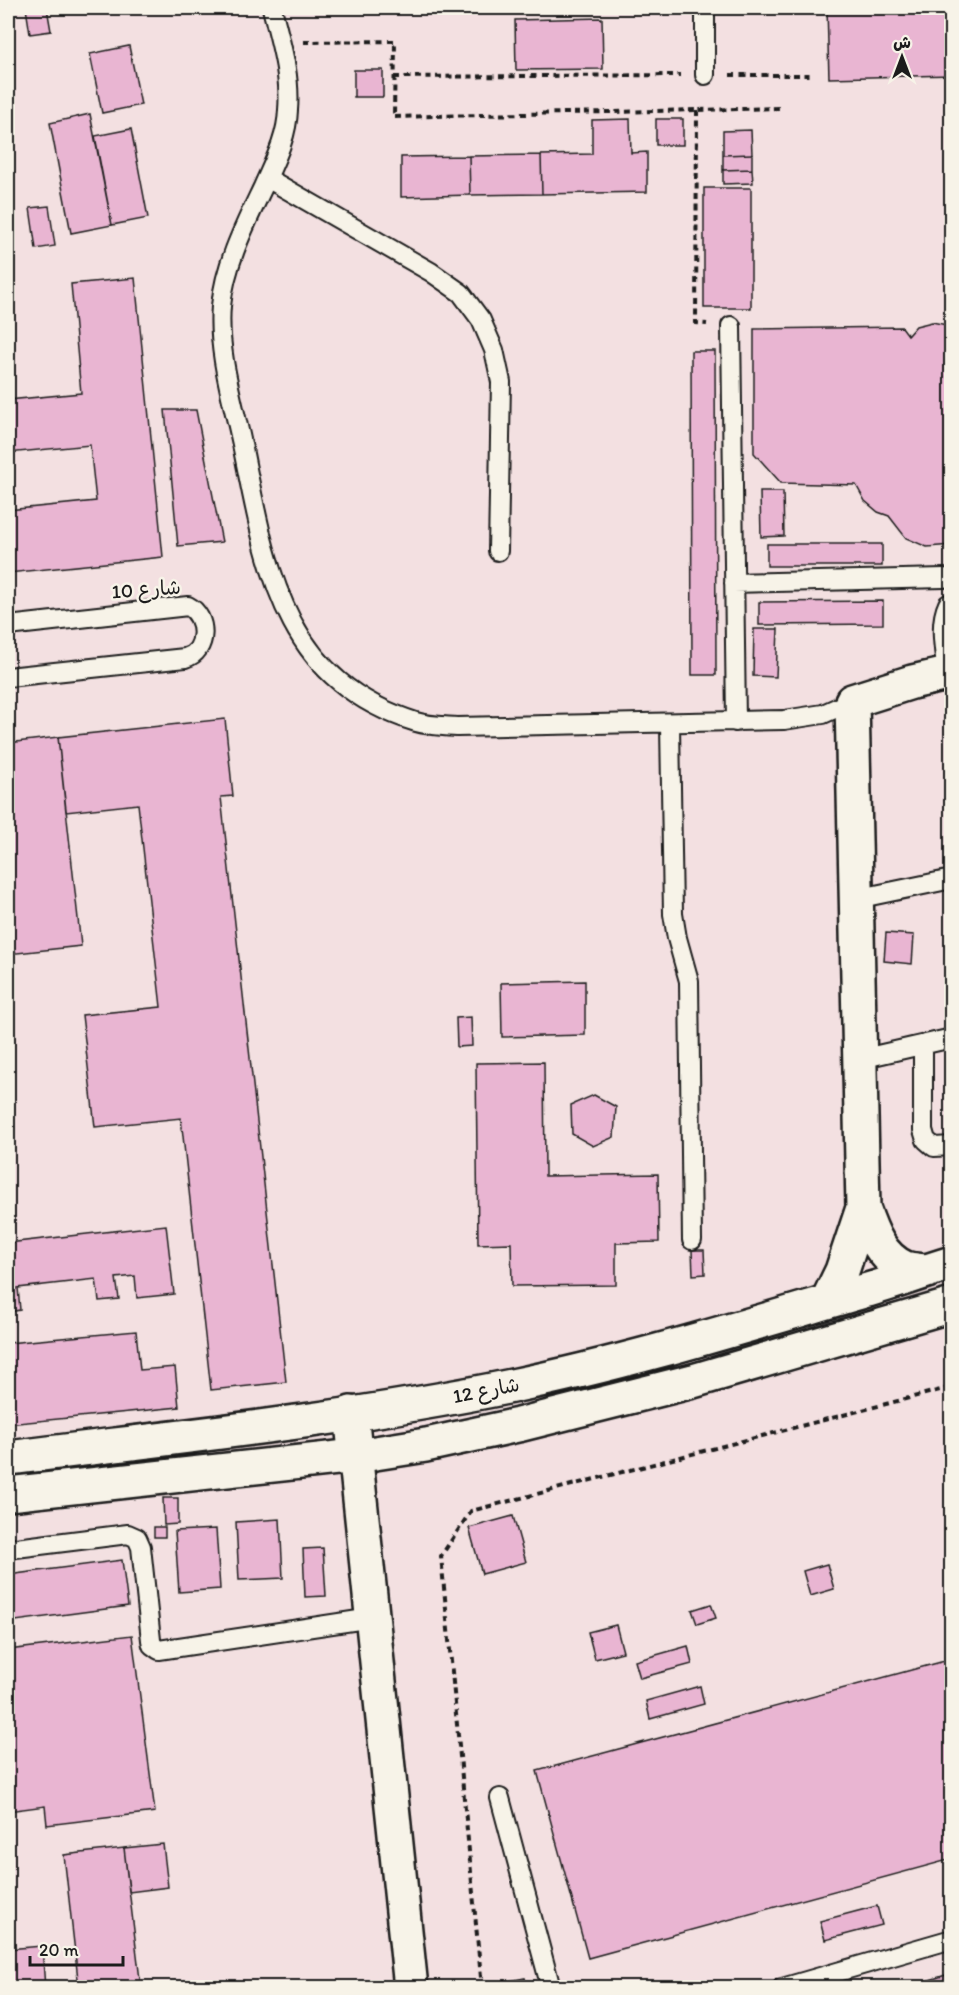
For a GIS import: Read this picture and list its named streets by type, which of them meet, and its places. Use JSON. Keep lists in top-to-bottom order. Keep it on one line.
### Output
{"streets":{"street":["شارع 12"],"lane":["شارع 10"]},"scale_bar":"20 m","north":"top"}
